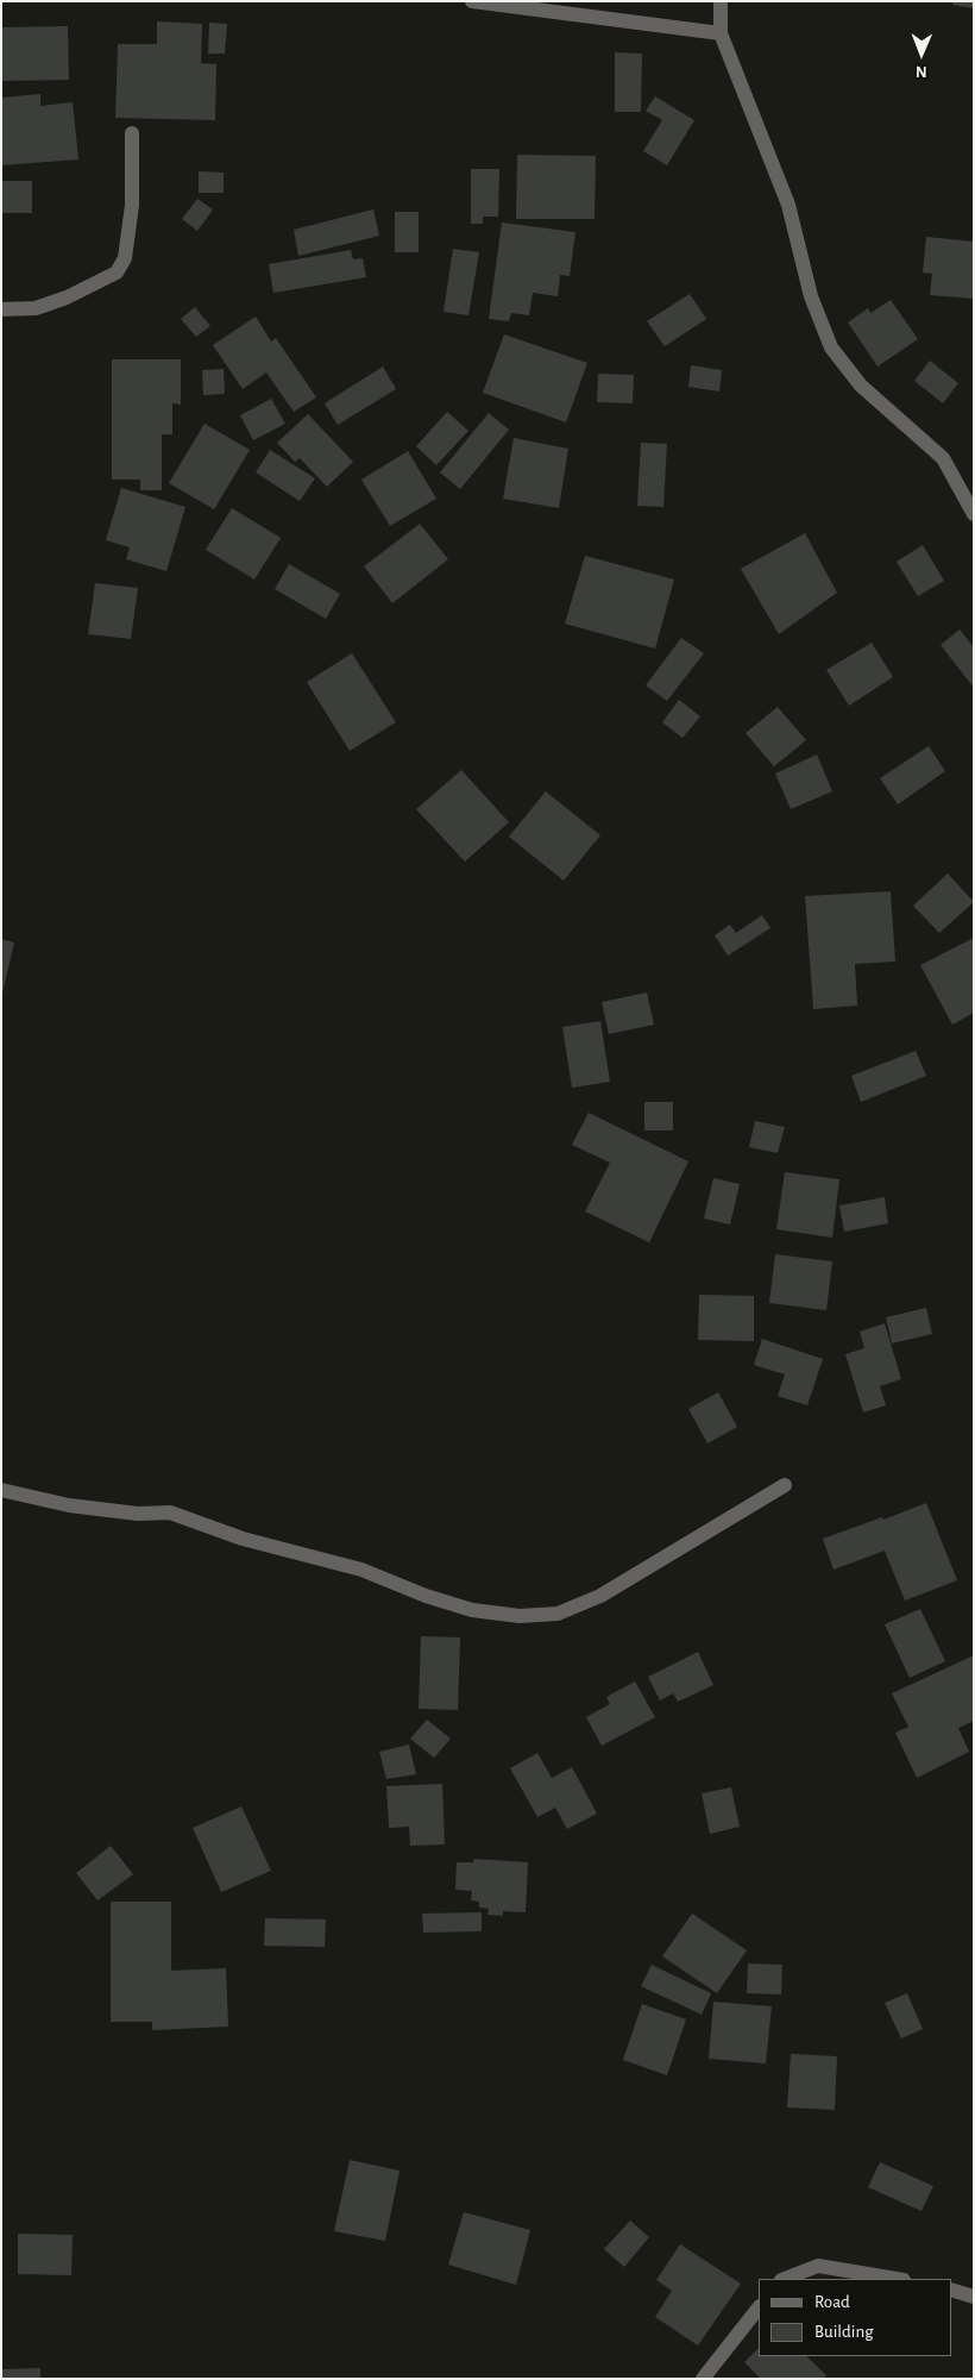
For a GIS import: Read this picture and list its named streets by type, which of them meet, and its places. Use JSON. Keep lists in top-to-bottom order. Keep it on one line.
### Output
{"legend":["Road","Building"],"north":"bottom"}
